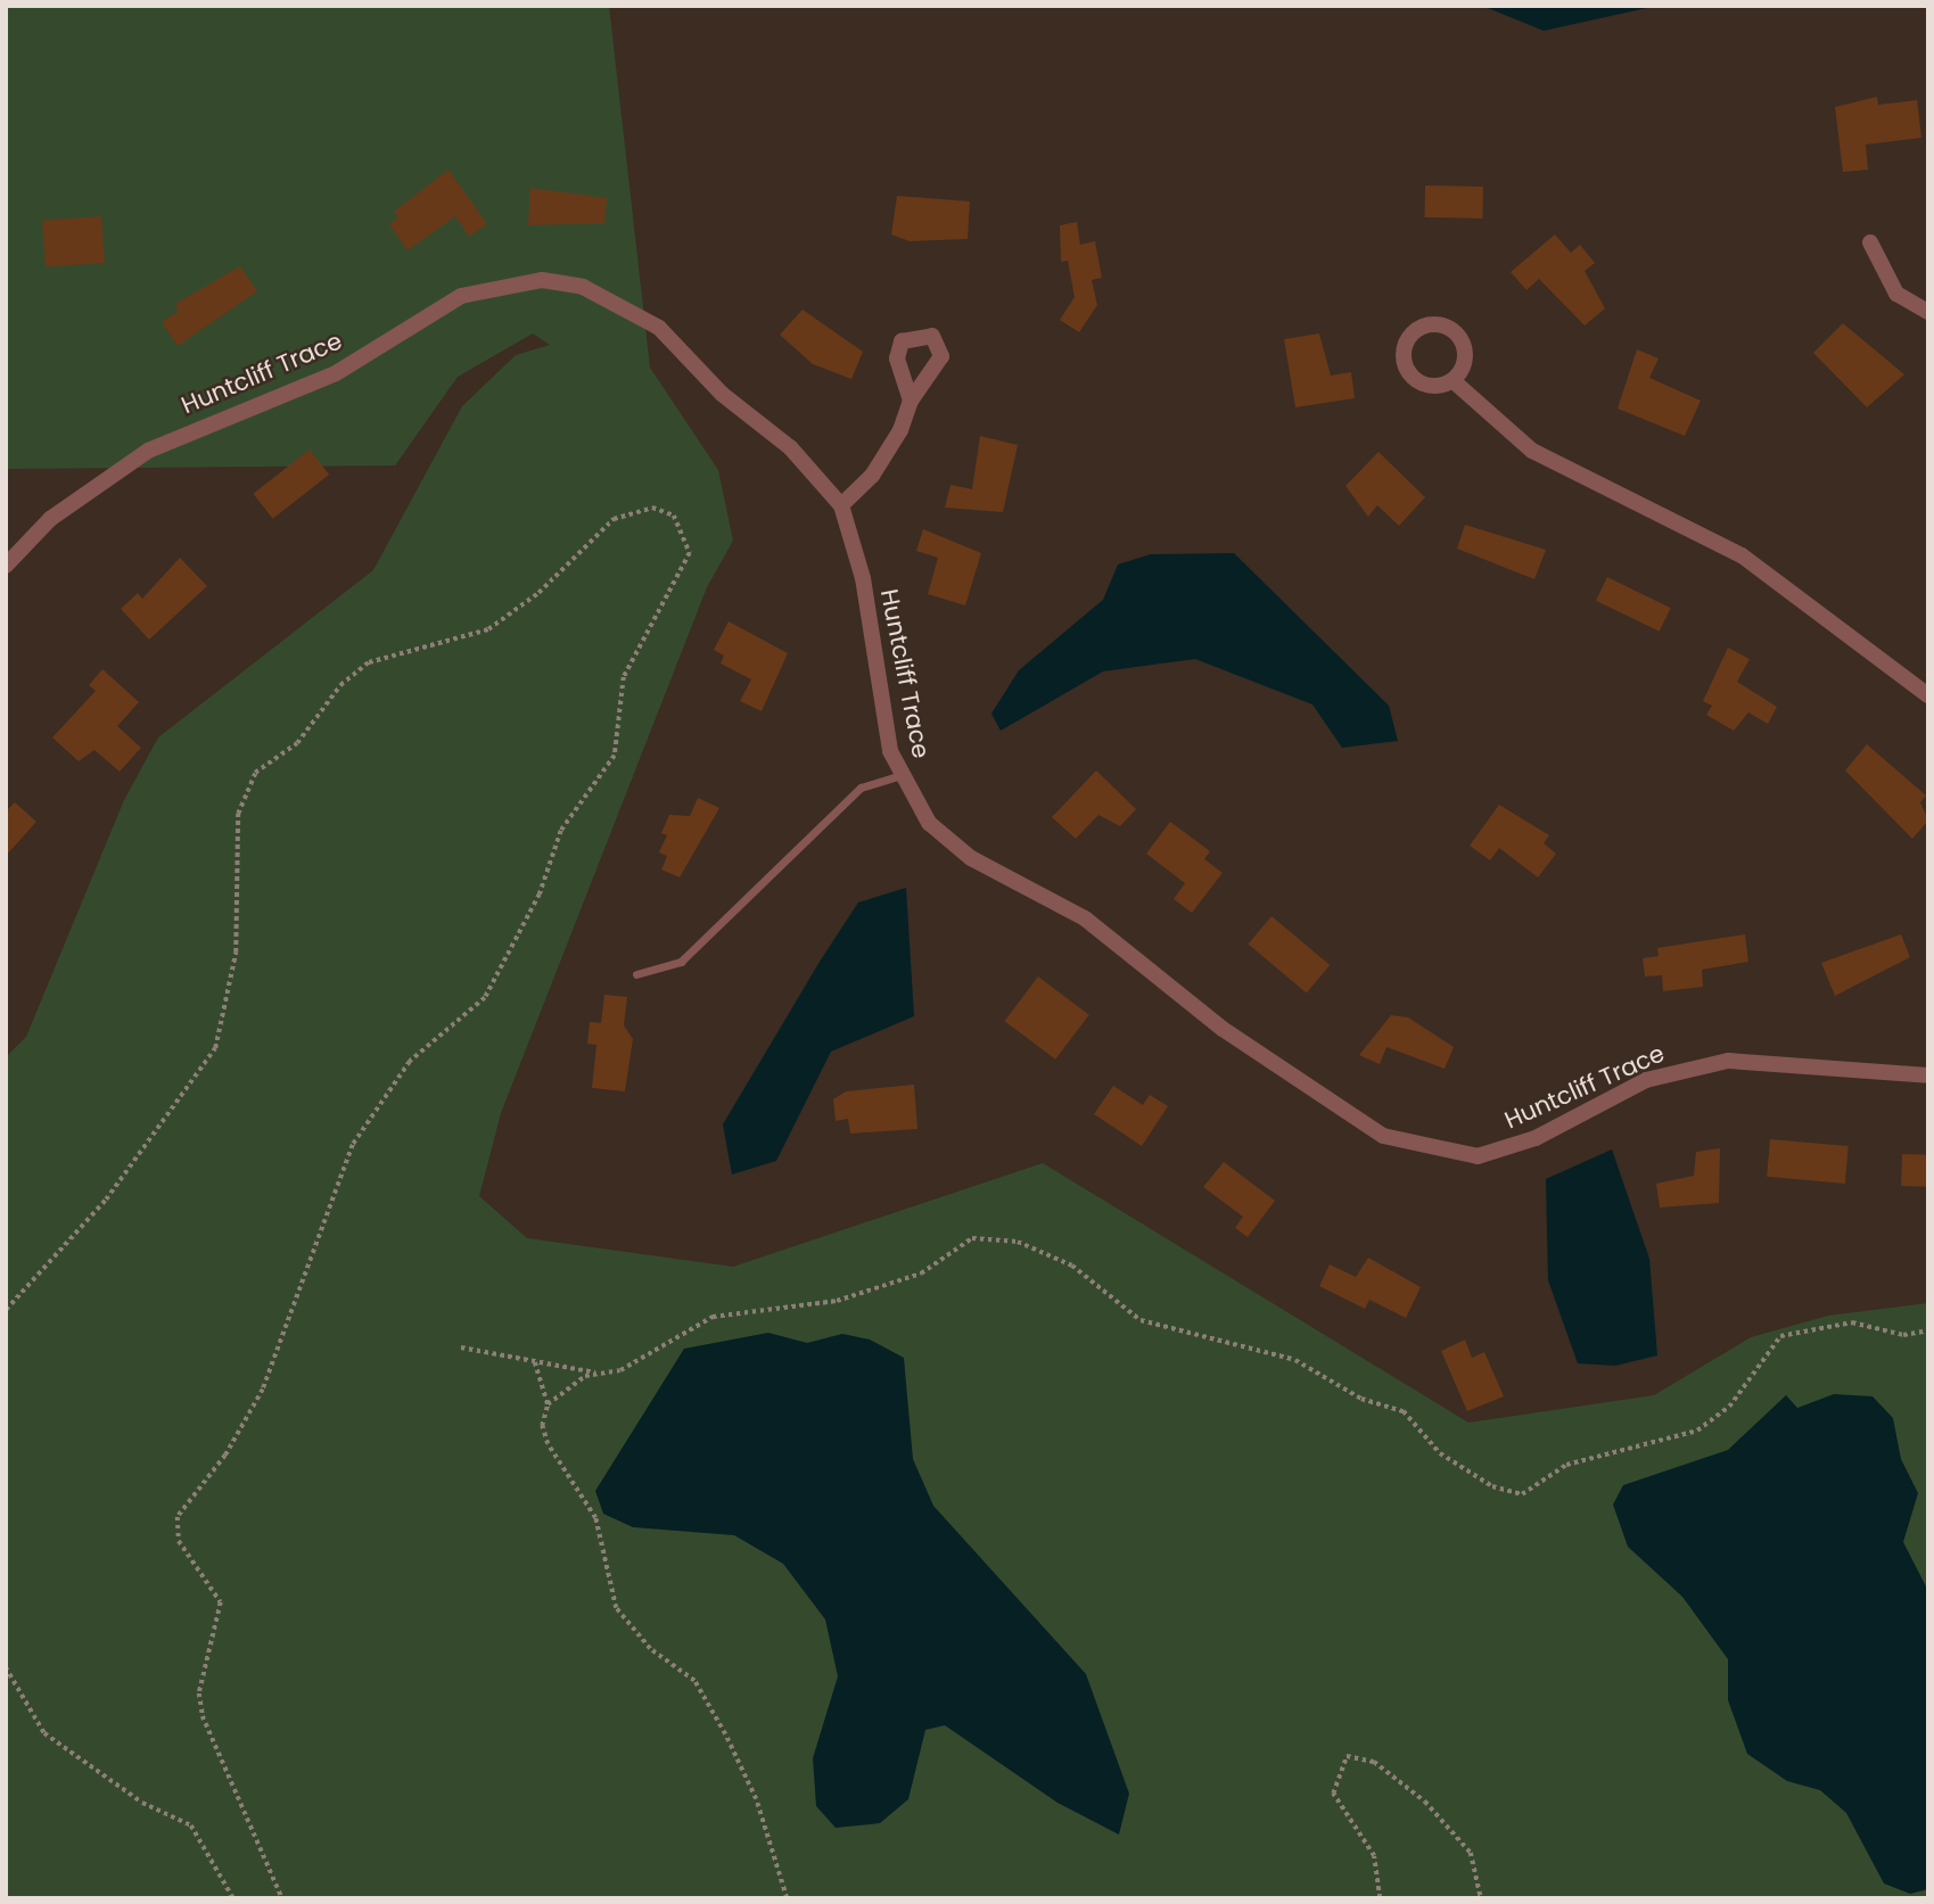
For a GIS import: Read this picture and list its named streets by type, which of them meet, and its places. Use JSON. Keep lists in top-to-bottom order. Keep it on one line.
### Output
{"streets":{"street":["Huntcliff Trace"]}}
